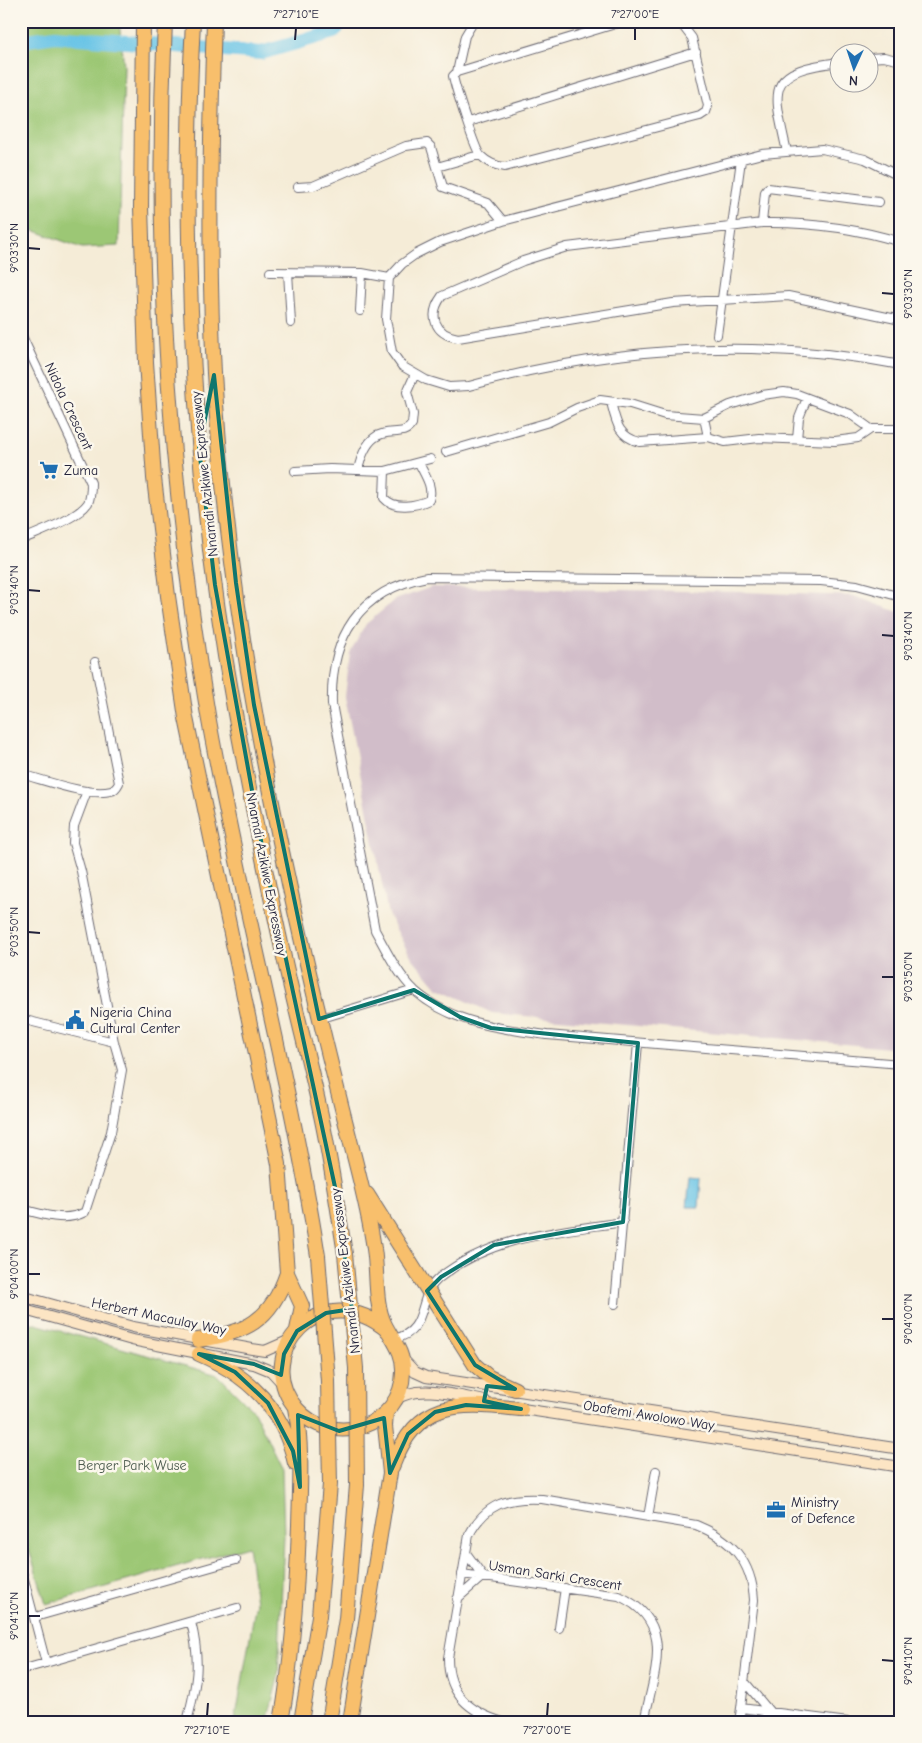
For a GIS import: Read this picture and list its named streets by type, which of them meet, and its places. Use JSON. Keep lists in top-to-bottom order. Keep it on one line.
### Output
{"streets":{"highway":["Nnamdi Azikiwe Expressway"],"main road":["Herbert Macaulay Way","Obafemi Awolowo Way"],"street":["Nidola Crescent","Usman Sarki Crescent"]},"crossings":[["Nnamdi Azikiwe Expressway","Herbert Macaulay Way"],["Nnamdi Azikiwe Expressway","Obafemi Awolowo Way"],["Herbert Macaulay Way","Obafemi Awolowo Way"]],"parks":["Berger Park Wuse"],"places":{"supermarket":["Zuma"],"public building":["Nigeria China Cultural Center"],"office":["Ministry of Defence"]},"north":"bottom","coordinates":["7°27'10\"E","7°27'00\"E","9°03'30\"N","9°03'40\"N","9°03'50\"N","9°04'00\"N","9°04'10\"N"]}
